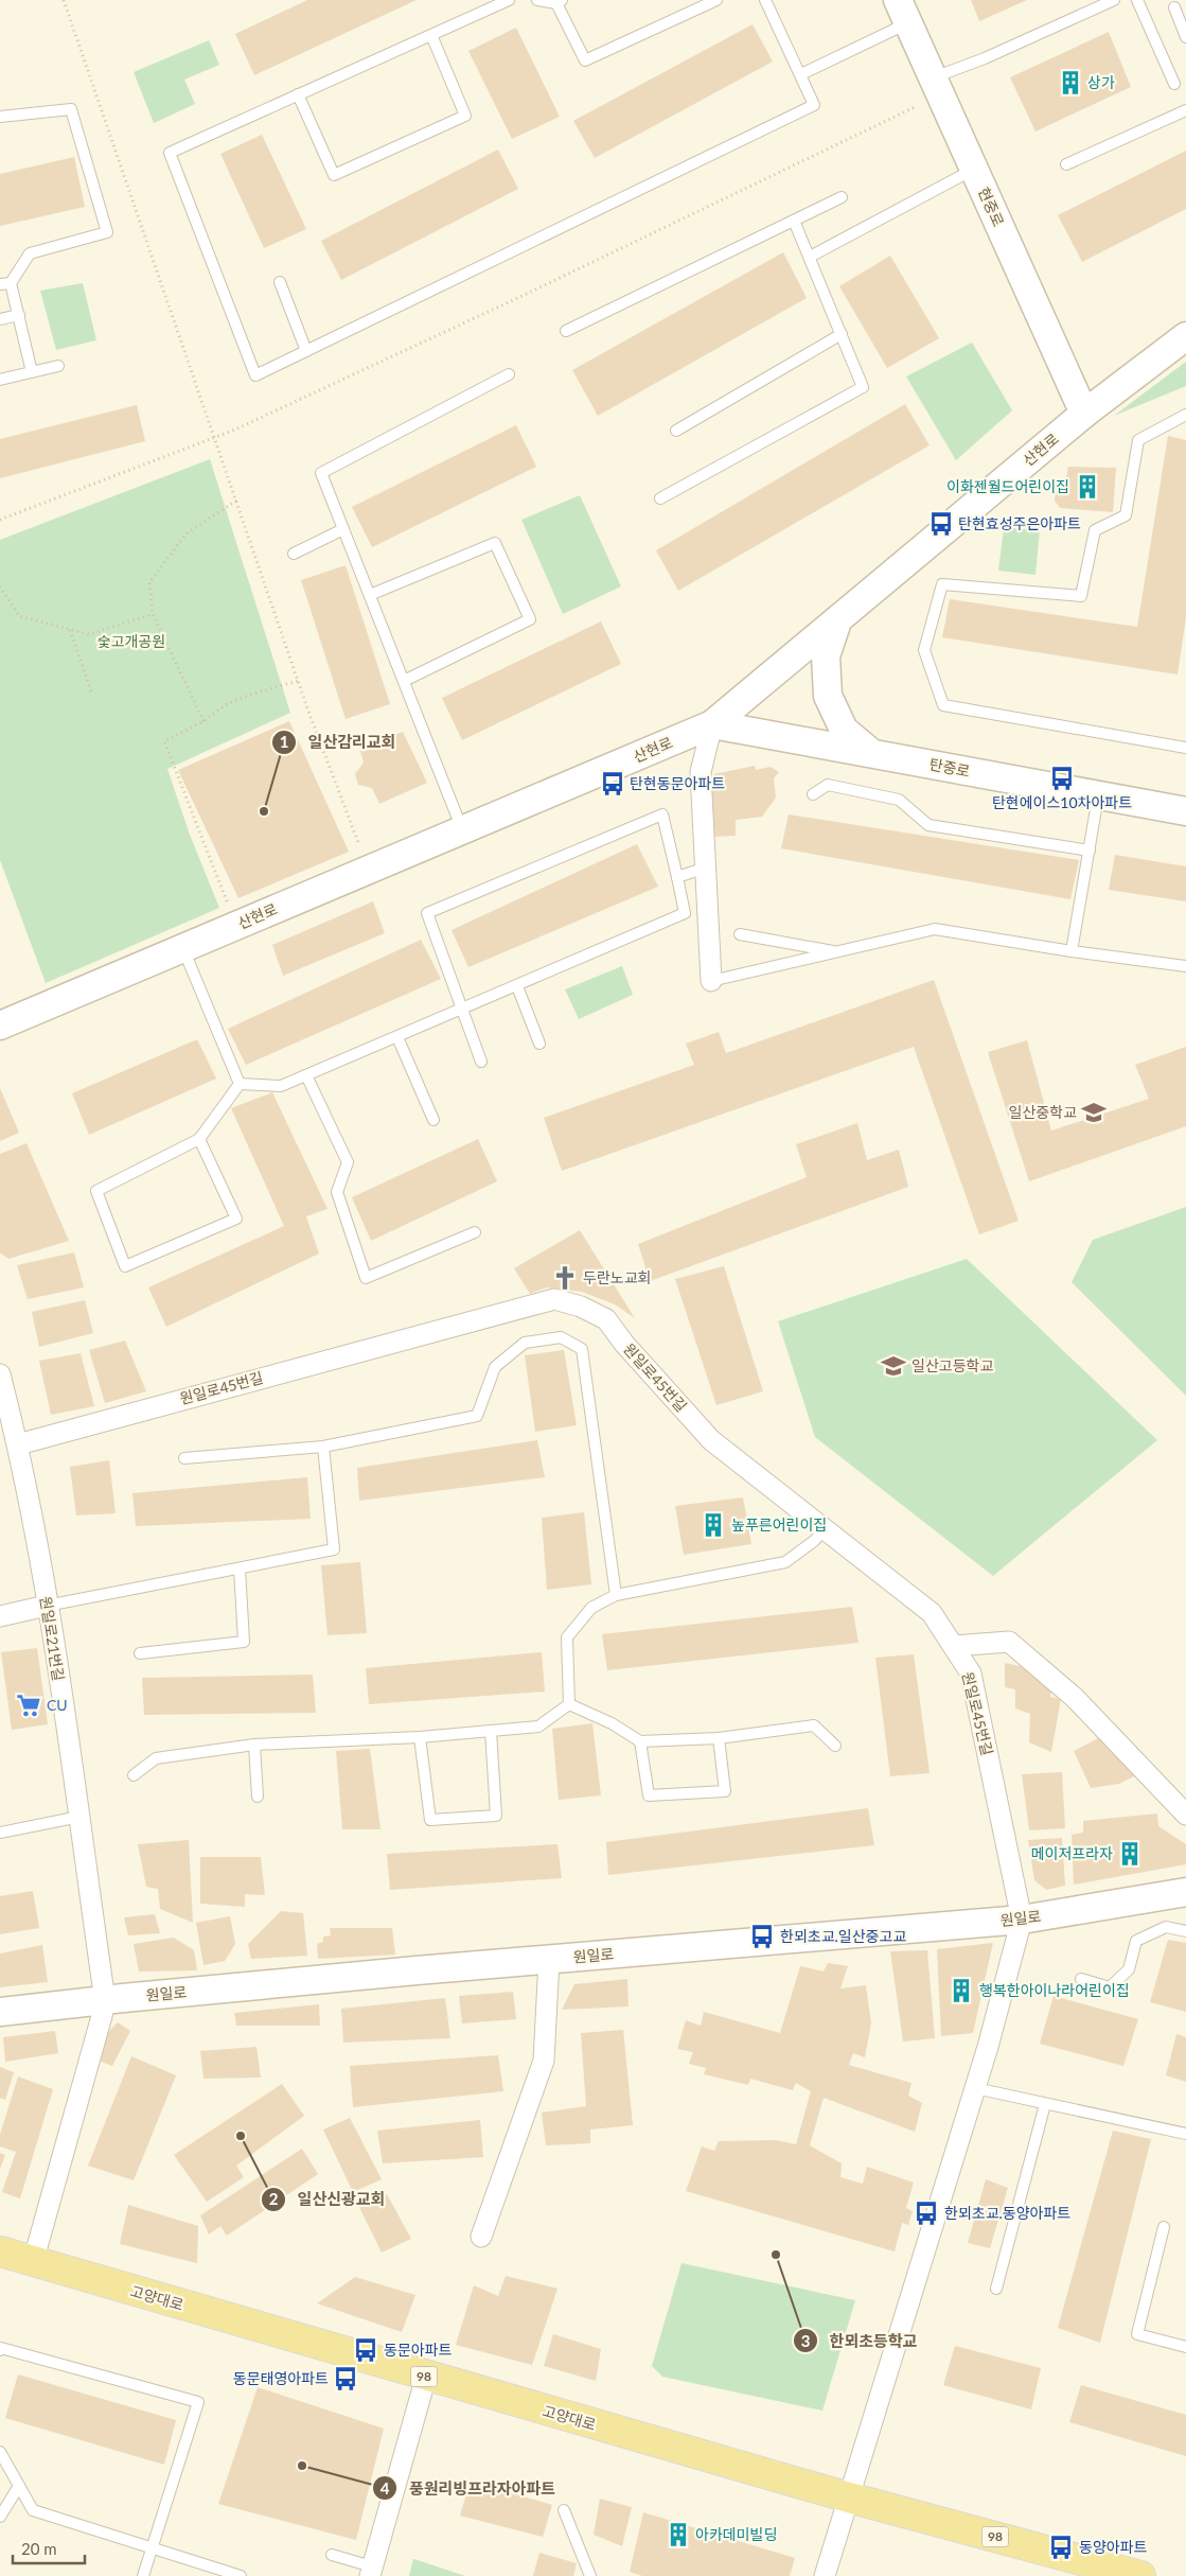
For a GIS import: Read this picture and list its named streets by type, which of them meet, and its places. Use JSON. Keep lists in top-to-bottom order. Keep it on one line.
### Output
{"streets":{"main road":["현중로","산현로","탄중로","원일로","고양대로","98"],"street":["원일로45번길","원일로21번길"]},"crossings":[["현중로","산현로"],["산현로","탄중로"],["원일로45번길","원일로21번길"],["원일로45번길","원일로"],["원일로21번길","원일로"]],"parks":["숯고개공원"],"places":{"building":["상가","이화젠월드어린이집","높푸른어린이집","메이저프라자","행복한아이나라어린이집","아카데미빌딩"],"bus stop":["탄현효성주은아파트","탄현에이스10차아파트","탄현동문아파트","한뫼초교.일산중고교","한뫼초교.동양아파트","동문아파트","동문태영아파트","동양아파트"],"other":["일산감리교회","일산신광교회","한뫼초등학교","풍원리빙프라자아파트"],"school or university":["일산중학교","일산고등학교"],"church":["두란노교회"],"supermarket":["CU"]},"scale_bar":"20 m"}
